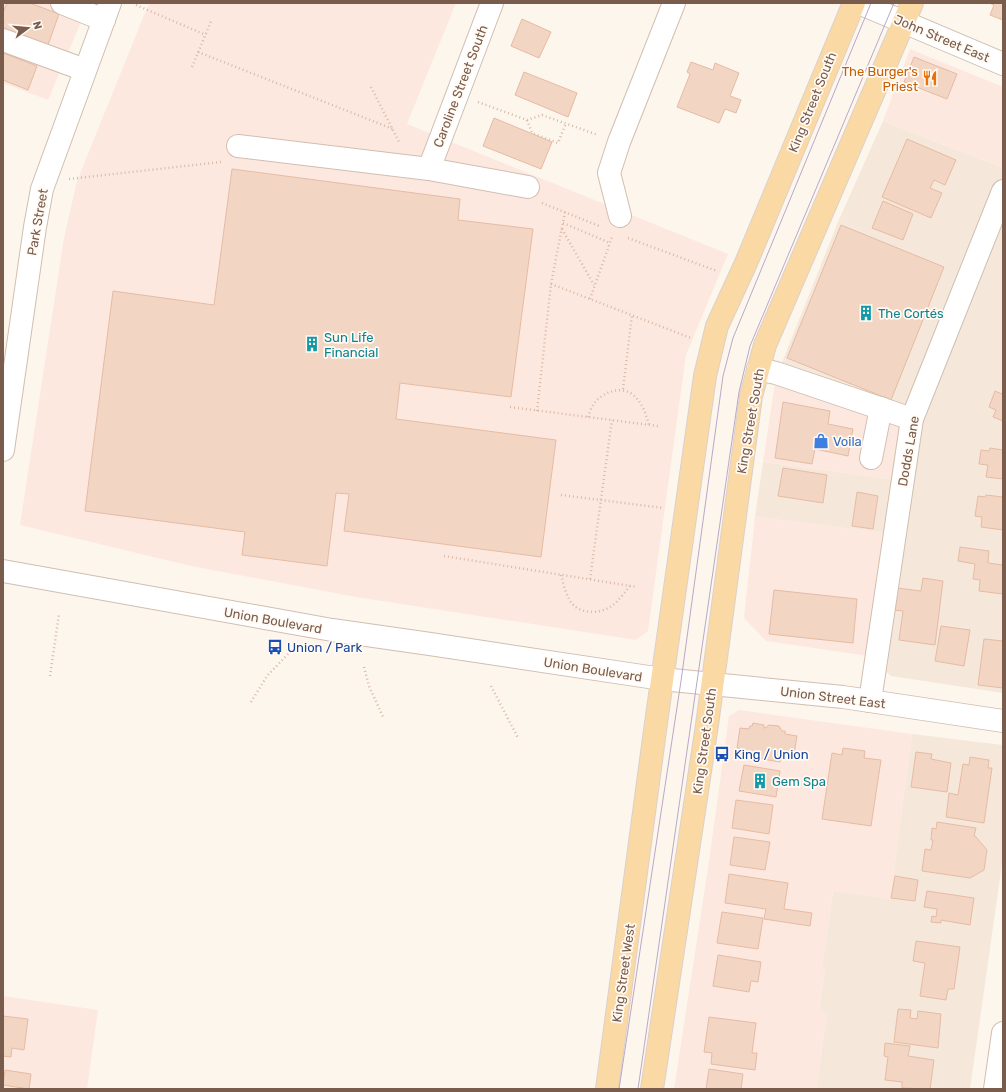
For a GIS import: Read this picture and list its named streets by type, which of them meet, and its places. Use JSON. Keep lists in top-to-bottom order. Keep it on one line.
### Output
{"streets":{"main road":["King Street South","King Street West"],"street":["John Street East","Caroline Street South","Park Street","Dodds Lane","Union Boulevard","Union Street East"]},"crossings":[["John Street East","King Street South"],["King Street South","Union Boulevard"],["King Street South","Union Street East"],["King Street South","King Street West"],["Dodds Lane","Union Street East"],["Union Boulevard","Union Street East"]],"places":{"restaurant":["The Burger's Priest"],"building":["The Cortés","Sun Life Financial","Gem Spa"],"shop":["Voila"],"bus stop":["Union / Park","King / Union"]},"north":"right"}
